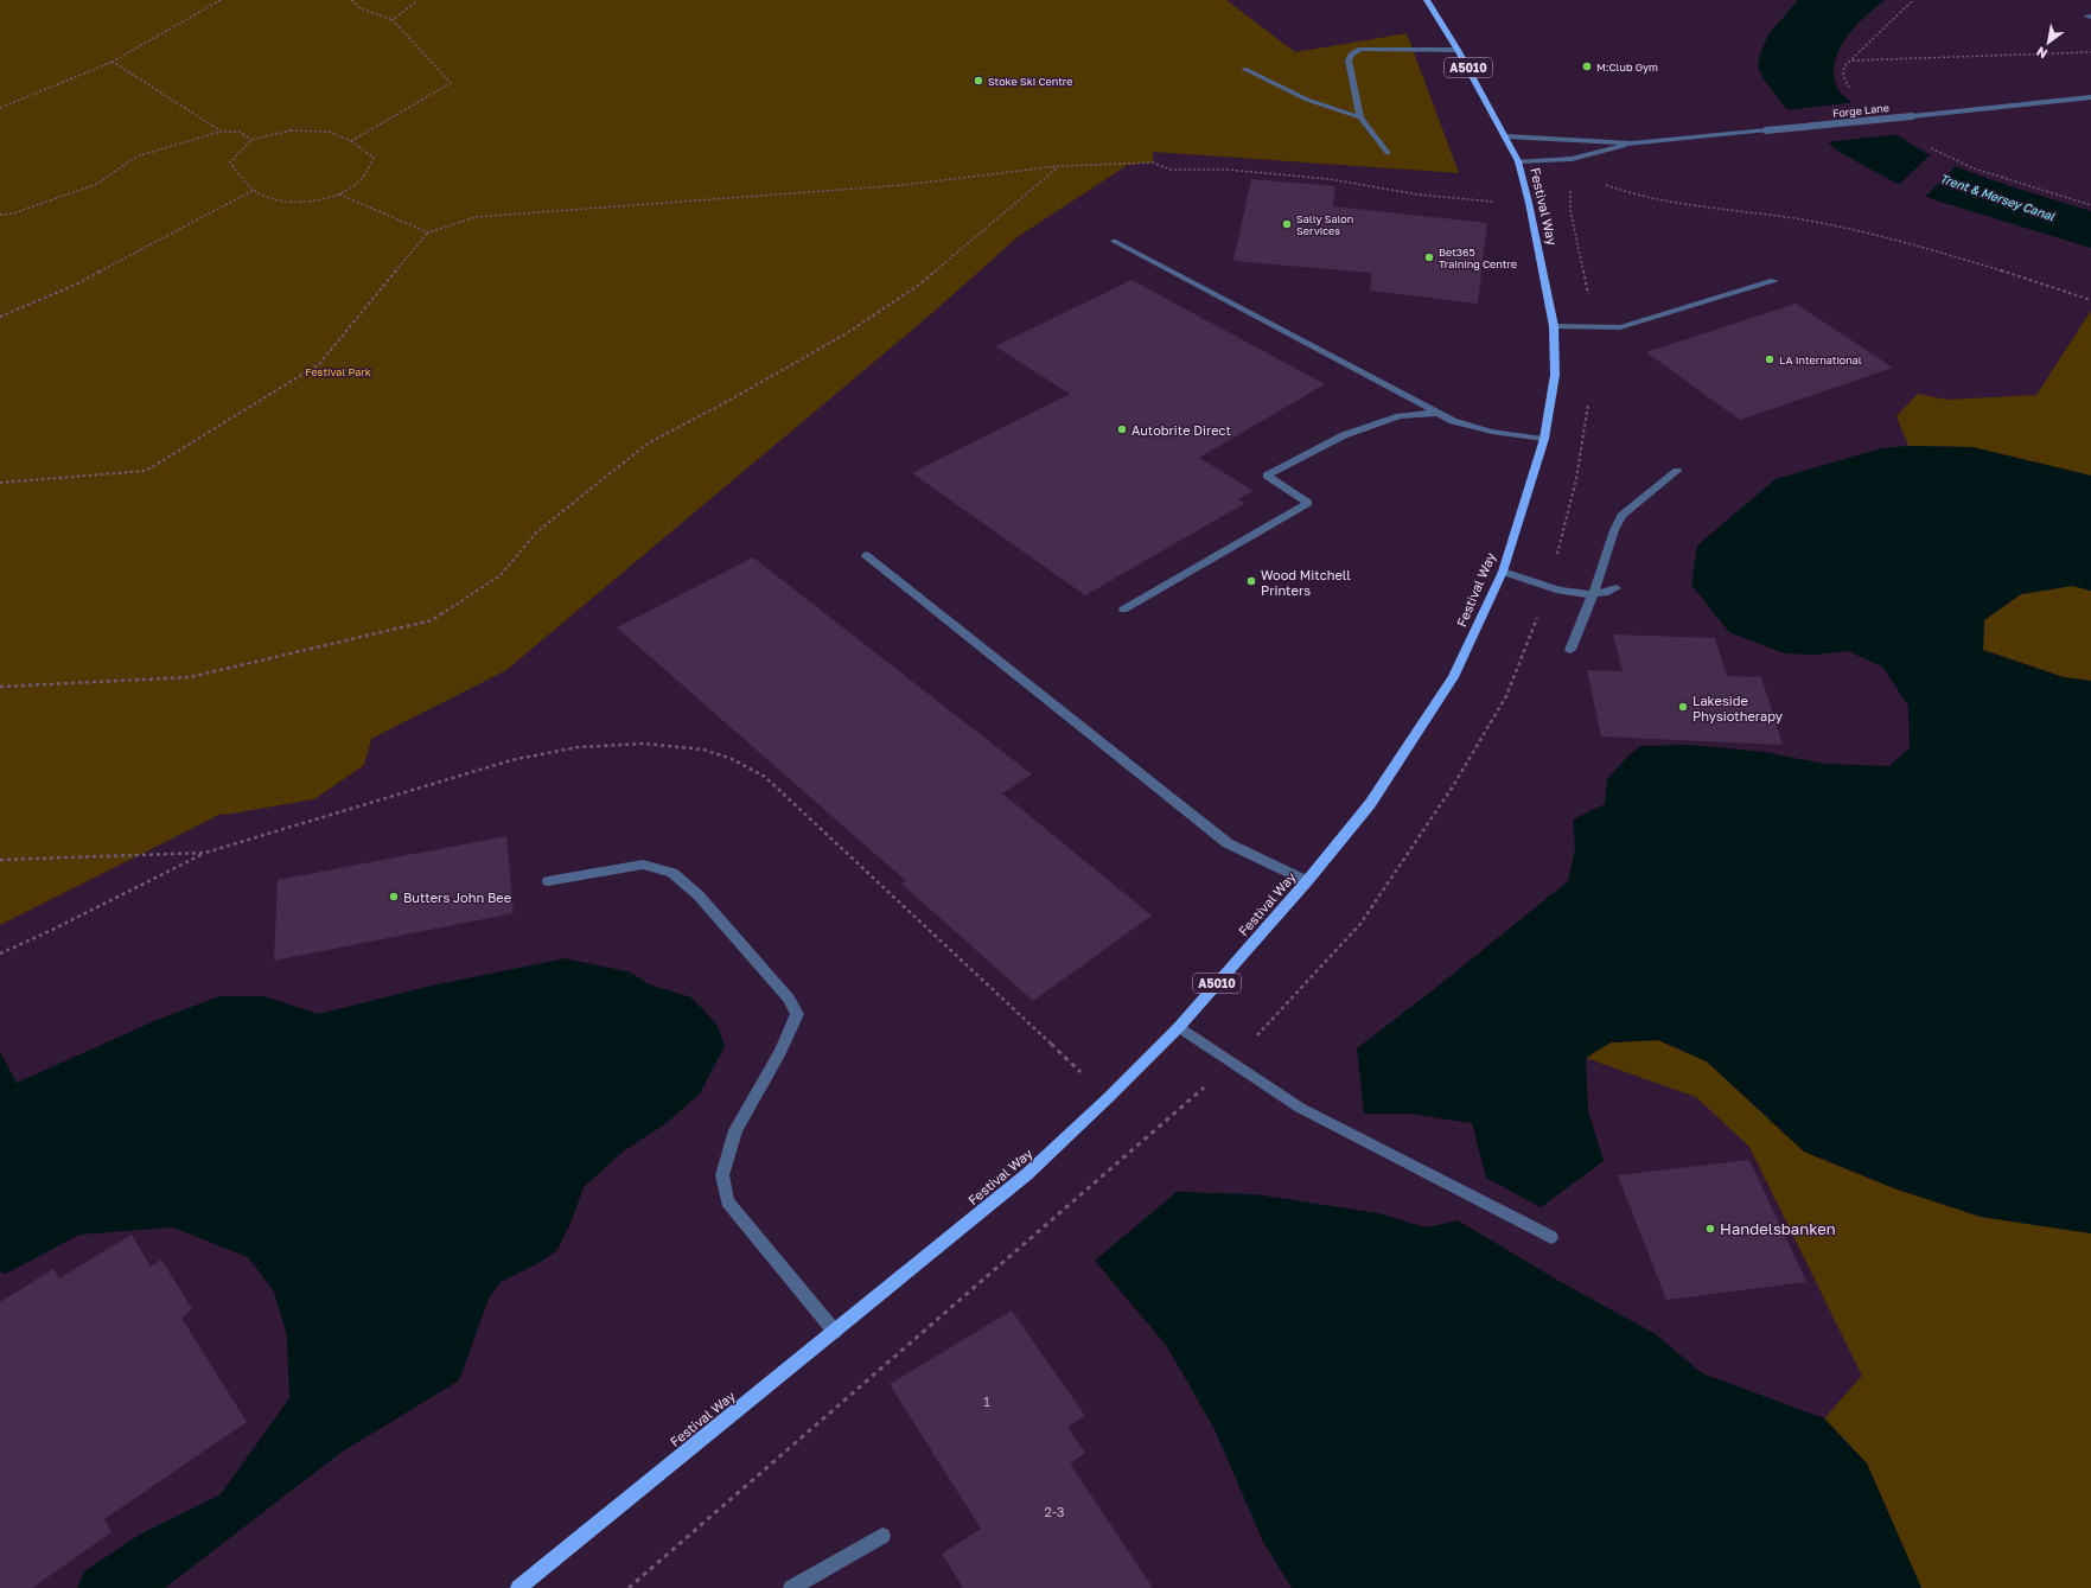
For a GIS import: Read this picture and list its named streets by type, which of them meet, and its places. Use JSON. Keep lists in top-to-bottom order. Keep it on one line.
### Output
{"streets":{"main road":["A5010","Festival Way"],"street":["Forge Lane"]},"crossings":[["Forge Lane","Festival Way"]],"water":["Trent & Mersey Canal"],"parks":["Festival Park"],"places":["M:Club Gym","Stoke Ski Centre","Sally Salon Services","Bet365 Training Centre","LA International","Autobrite Direct","Wood Mitchell Printers","Lakeside Physiotherapy","Butters John Bee","Handelsbanken"],"house_numbers":["1","2-3"],"north":"bottom left"}
